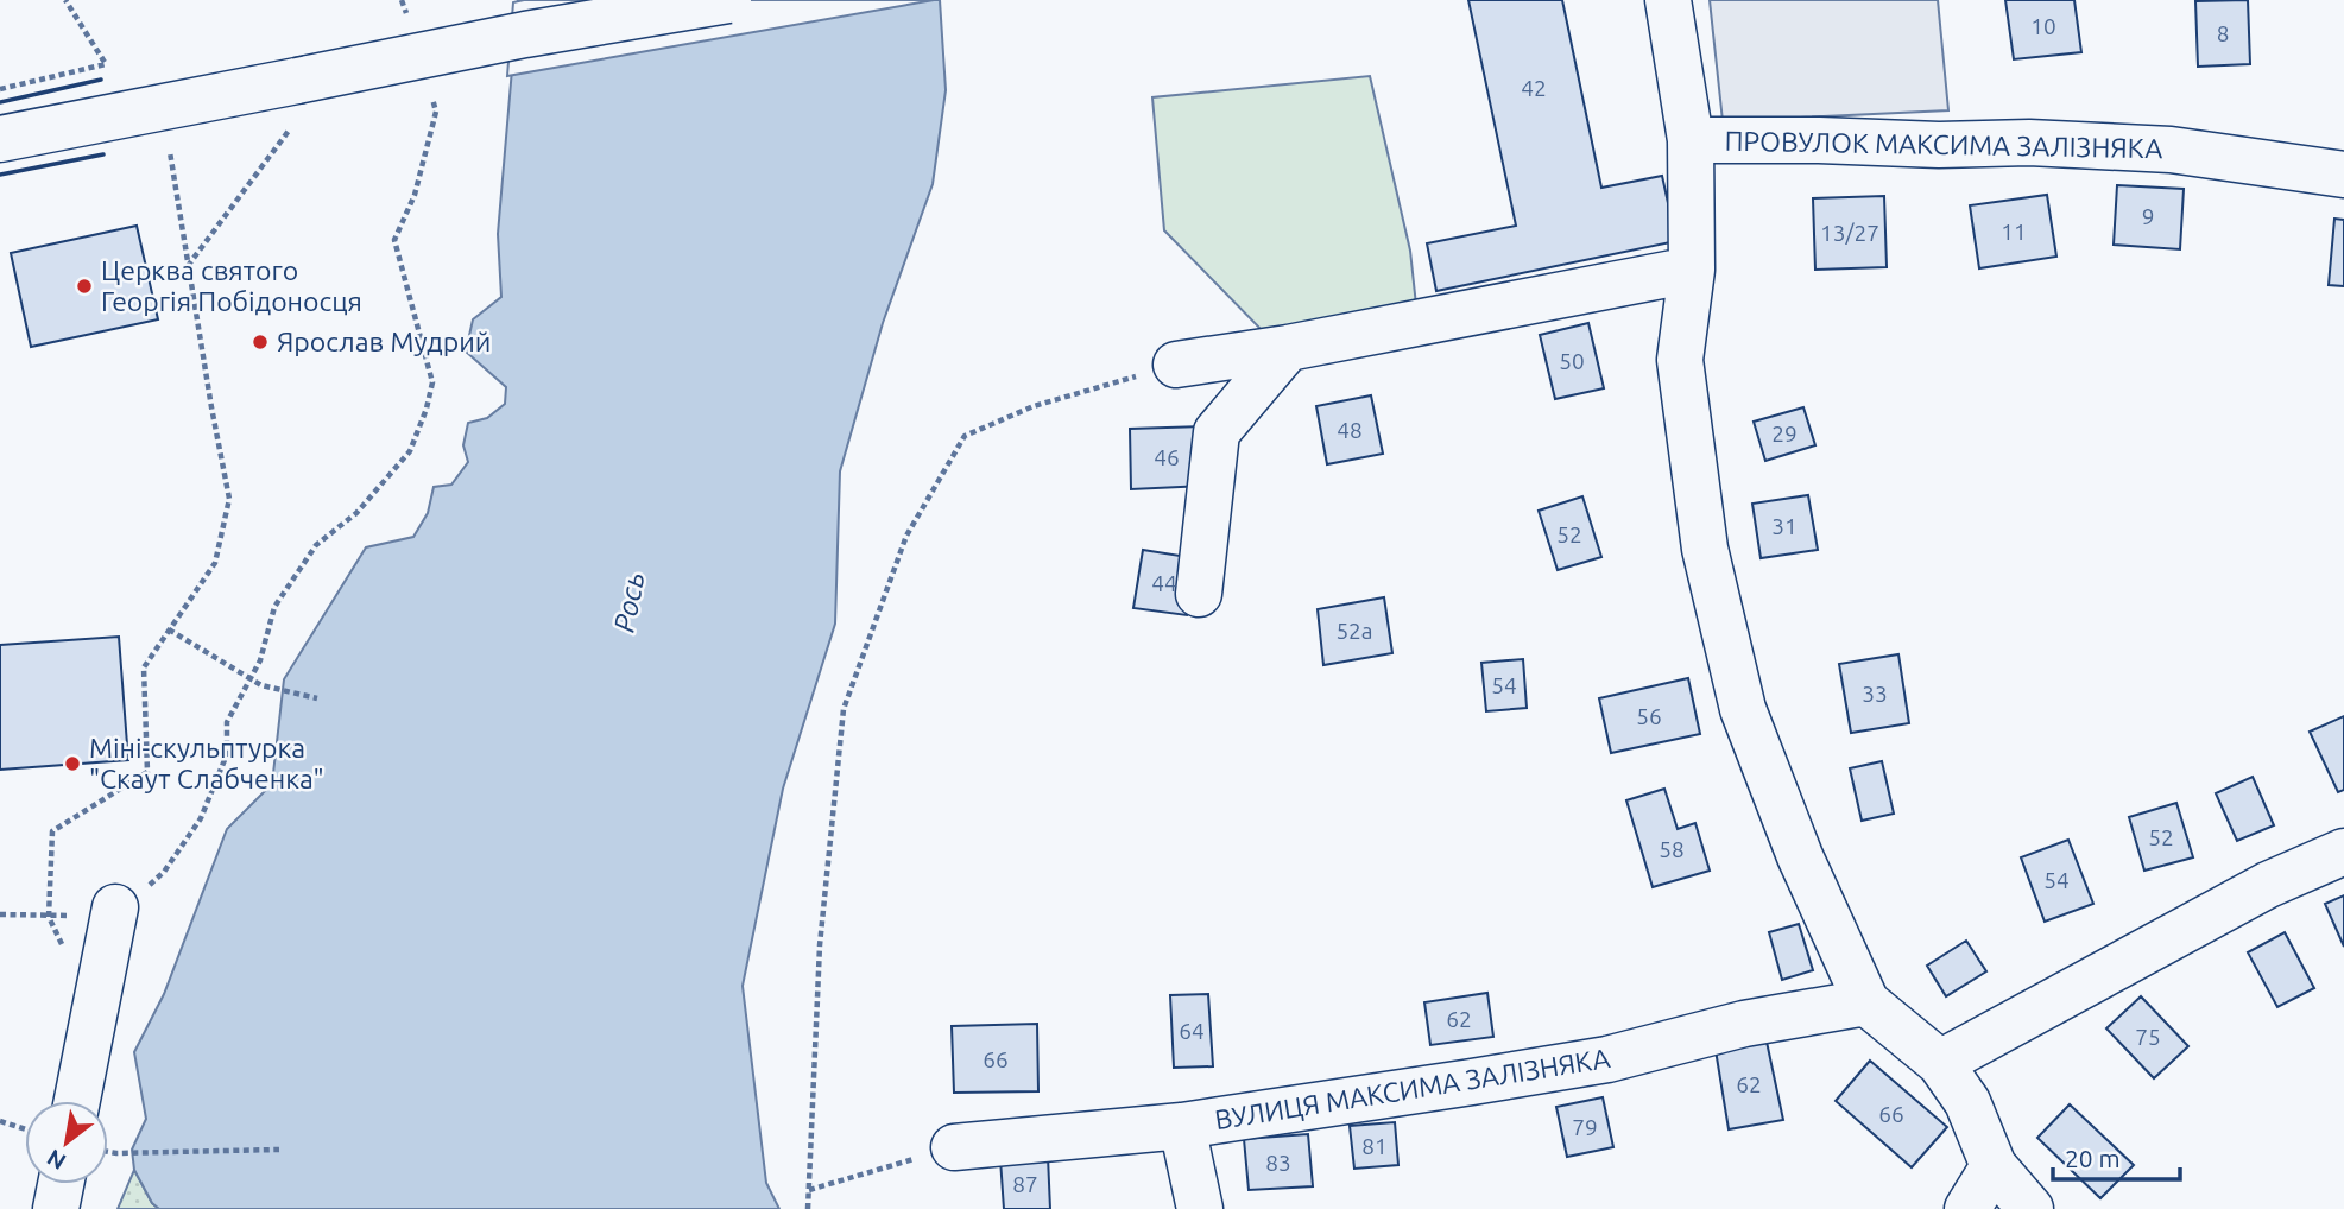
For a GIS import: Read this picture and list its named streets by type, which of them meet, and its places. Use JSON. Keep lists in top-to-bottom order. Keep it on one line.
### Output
{"streets":{"street":["ПРОВУЛОК МАКСИМА ЗАЛІЗНЯКА","ВУЛИЦЯ МАКСИМА ЗАЛІЗНЯКА"]},"water":["Рось"],"places":["Церква святого Георгія Побідоносця","Ярослав Мудрий","Міні-скульптурка \"Скаут Слабченка\""],"house_numbers":["10","8","42","9","11","13/27","50","48","29","46","31","52","44","52а","54","33","56","52","58","54","62","64","75","66","62","66","79","81","83","87"],"scale_bar":"20 m","north":"bottom left"}
